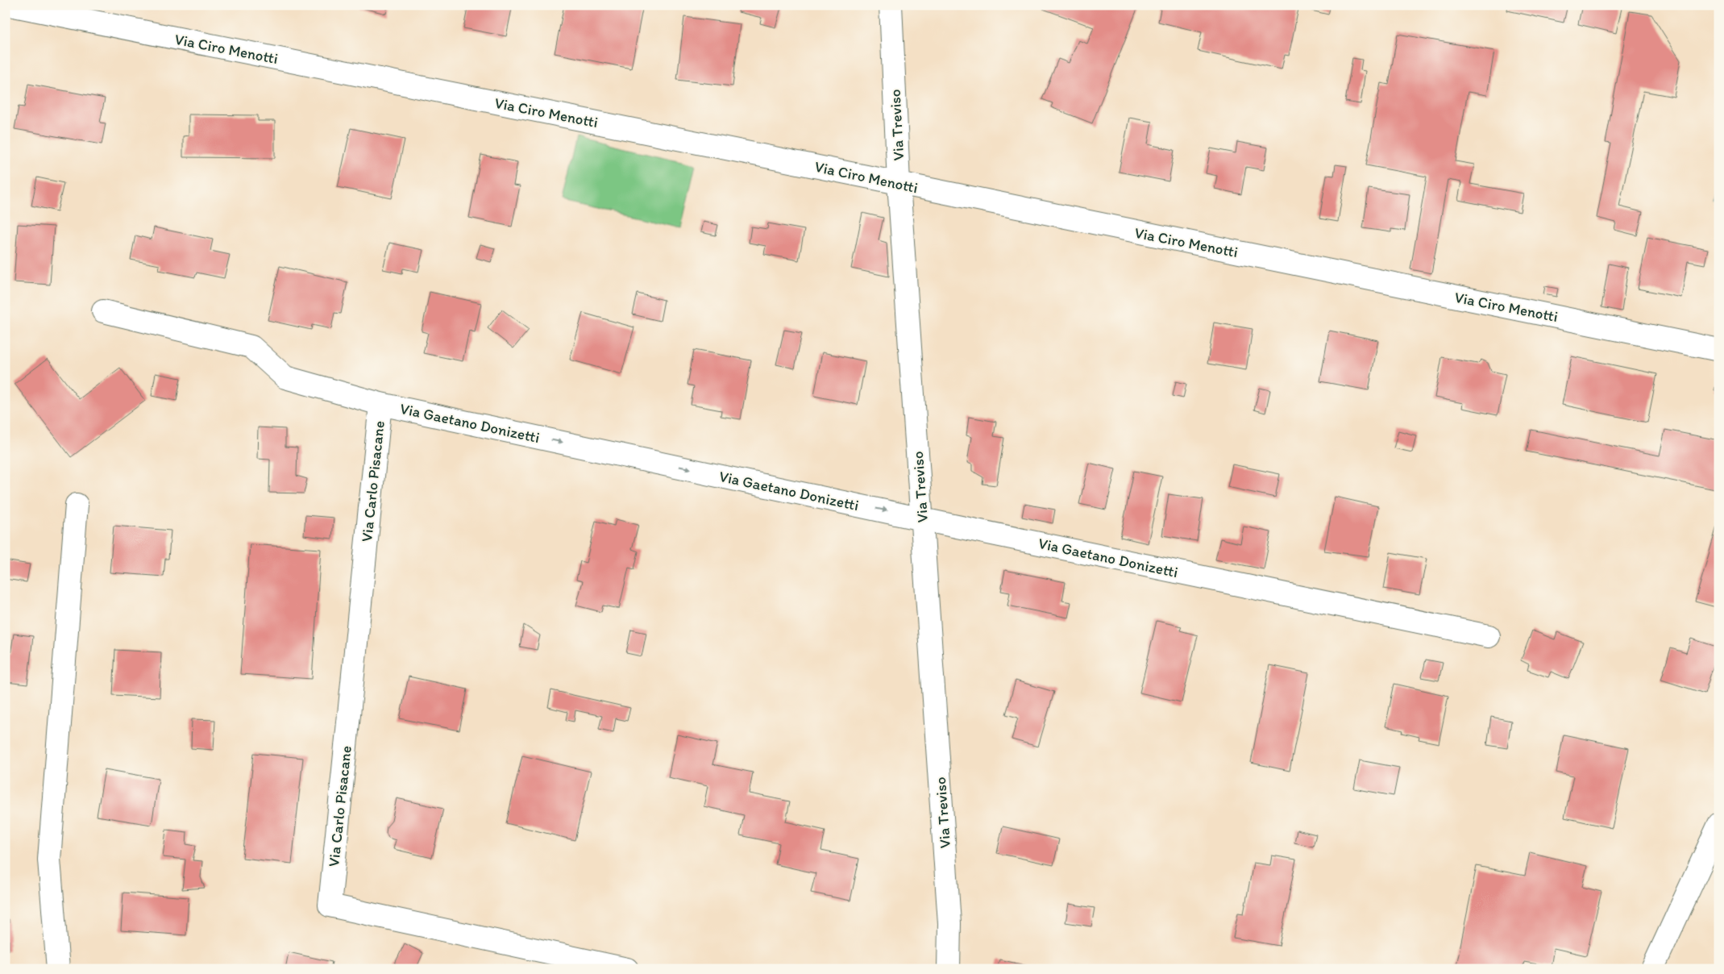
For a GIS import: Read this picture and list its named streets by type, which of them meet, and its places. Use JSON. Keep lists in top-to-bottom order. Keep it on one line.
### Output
{"streets":{"street":["Via Ciro Menotti","Via Treviso","Via Gaetano Donizetti","Via Carlo Pisacane"]},"crossings":[["Via Ciro Menotti","Via Treviso"],["Via Treviso","Via Gaetano Donizetti"],["Via Gaetano Donizetti","Via Carlo Pisacane"]],"one_way":["Via Gaetano Donizetti"]}
